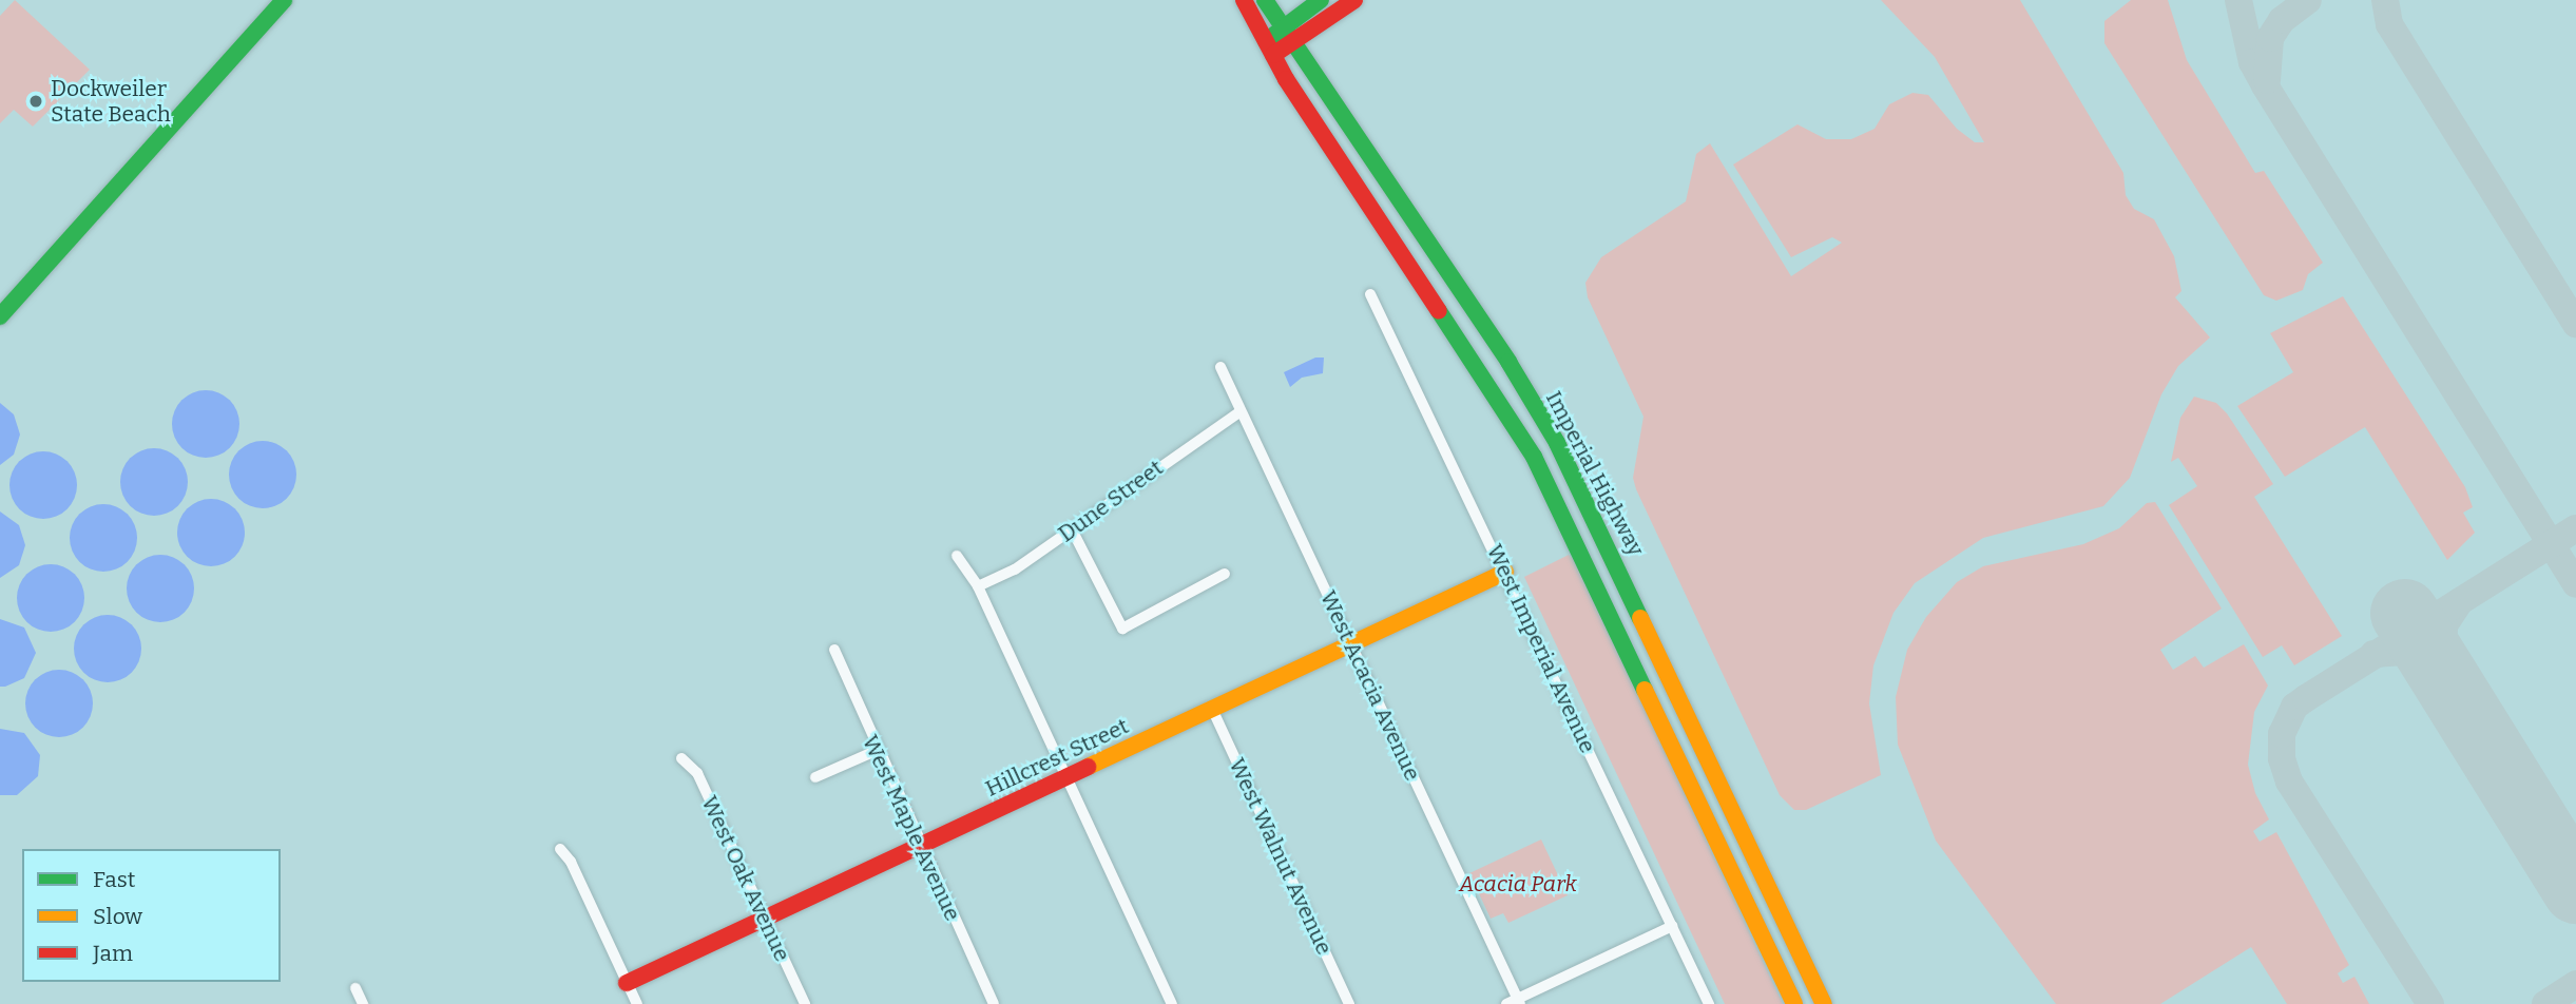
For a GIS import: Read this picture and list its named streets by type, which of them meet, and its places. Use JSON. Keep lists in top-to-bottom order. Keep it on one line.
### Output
{"streets":{"main road":["Imperial Highway","Hillcrest Street"],"street":["Dune Street","West Imperial Avenue","West Acacia Avenue","West Maple Avenue","West Walnut Avenue","West Oak Avenue"]},"crossings":[["Dune Street","West Acacia Avenue"],["West Imperial Avenue","Hillcrest Street"],["West Acacia Avenue","Hillcrest Street"],["Hillcrest Street","West Maple Avenue"],["Hillcrest Street","West Walnut Avenue"],["Hillcrest Street","West Oak Avenue"]],"parks":["Acacia Park"],"places":["Dockweiler State Beach"],"legend":["Fast","Slow","Jam"]}
